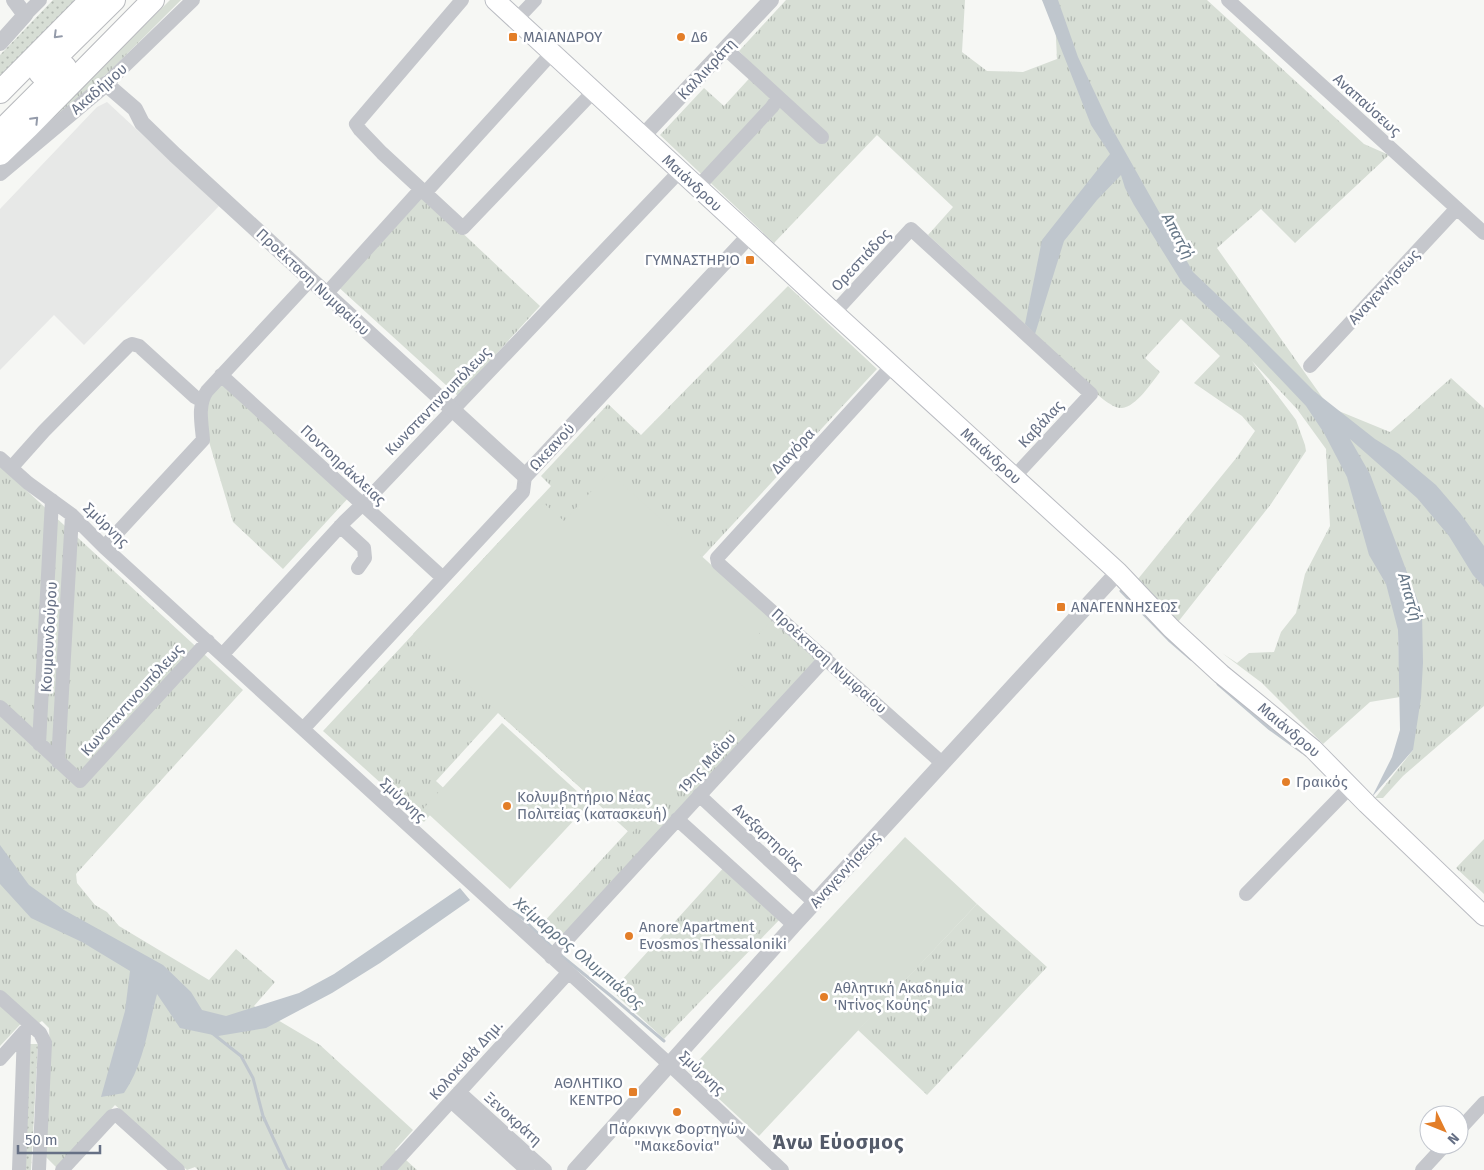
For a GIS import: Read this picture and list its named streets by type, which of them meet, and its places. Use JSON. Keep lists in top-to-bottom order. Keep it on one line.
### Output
{"streets":{"main road":["Μαιάνδρου"],"street":["Καλλικράτη","Ακαδήμου","Αναπαύσεως","Ορεστιάδος","Προέκταση Νυμφαίου","Αναγεννήσεως","Κωνσταντινουπόλεως","Καβάλας","Ωκεανού","Διαγόρα","Ποντοηράκλειας","Σμύρνης","Κουμουνδούρου","19ης Μαΐου","Ανεξαρτησίας","Κολοκυθά Δημ.","Ξενοκράτη"]},"crossings":[["Καλλικράτη","Μαιάνδρου"],["Ακαδήμου","Προέκταση Νυμφαίου"],["Αναπαύσεως","Αναγεννήσεως"],["Μαιάνδρου","Ορεστιάδος"],["Μαιάνδρου","Αναγεννήσεως"],["Μαιάνδρου","Κωνσταντινουπόλεως"],["Μαιάνδρου","Καβάλας"],["Μαιάνδρου","Ωκεανού"],["Μαιάνδρου","Διαγόρα"],["Ορεστιάδος","Καβάλας"],["Προέκταση Νυμφαίου","Αναγεννήσεως"],["Προέκταση Νυμφαίου","Κωνσταντινουπόλεως"],["Προέκταση Νυμφαίου","Ωκεανού"],["Προέκταση Νυμφαίου","Διαγόρα"],["Προέκταση Νυμφαίου","19ης Μαΐου"],["Αναγεννήσεως","Σμύρνης"],["Αναγεννήσεως","Ανεξαρτησίας"],["Κωνσταντινουπόλεως","Ποντοηράκλειας"],["Κωνσταντινουπόλεως","Σμύρνης"],["Κωνσταντινουπόλεως","Κουμουνδούρου"],["Ωκεανού","Ποντοηράκλειας"],["Ωκεανού","Σμύρνης"],["Σμύρνης","Κουμουνδούρου"],["Σμύρνης","19ης Μαΐου"],["Σμύρνης","Κολοκυθά Δημ."],["19ης Μαΐου","Ανεξαρτησίας"],["Κολοκυθά Δημ.","Ξενοκράτη"]],"districts":["Άνω Εύοσμος"],"water":["Απατζή","Χείμαρρος Ολυμπιάδος"],"places":{"transit":["ΜΑΙΑΝΔΡΟΥ","ΓΥΜΝΑΣΤΗΡΙΟ","ΑΝΑΓΕΝΝΗΣΕΩΣ","ΑΘΛΗΤΙΚΟ ΚΕΝΤΡΟ"],"other":["Δ6","Γραικός","Κολυμβητήριο Νέας Πολιτείας (κατασκευή)","Anore Apartment Evosmos Thessaloniki","Αθλητική Ακαδημία 'Ντίνος Κούης'","Πάρκινγκ Φορτηγών \"Μακεδονία\""]},"scale_bar":"50 m","north":"bottom right"}
